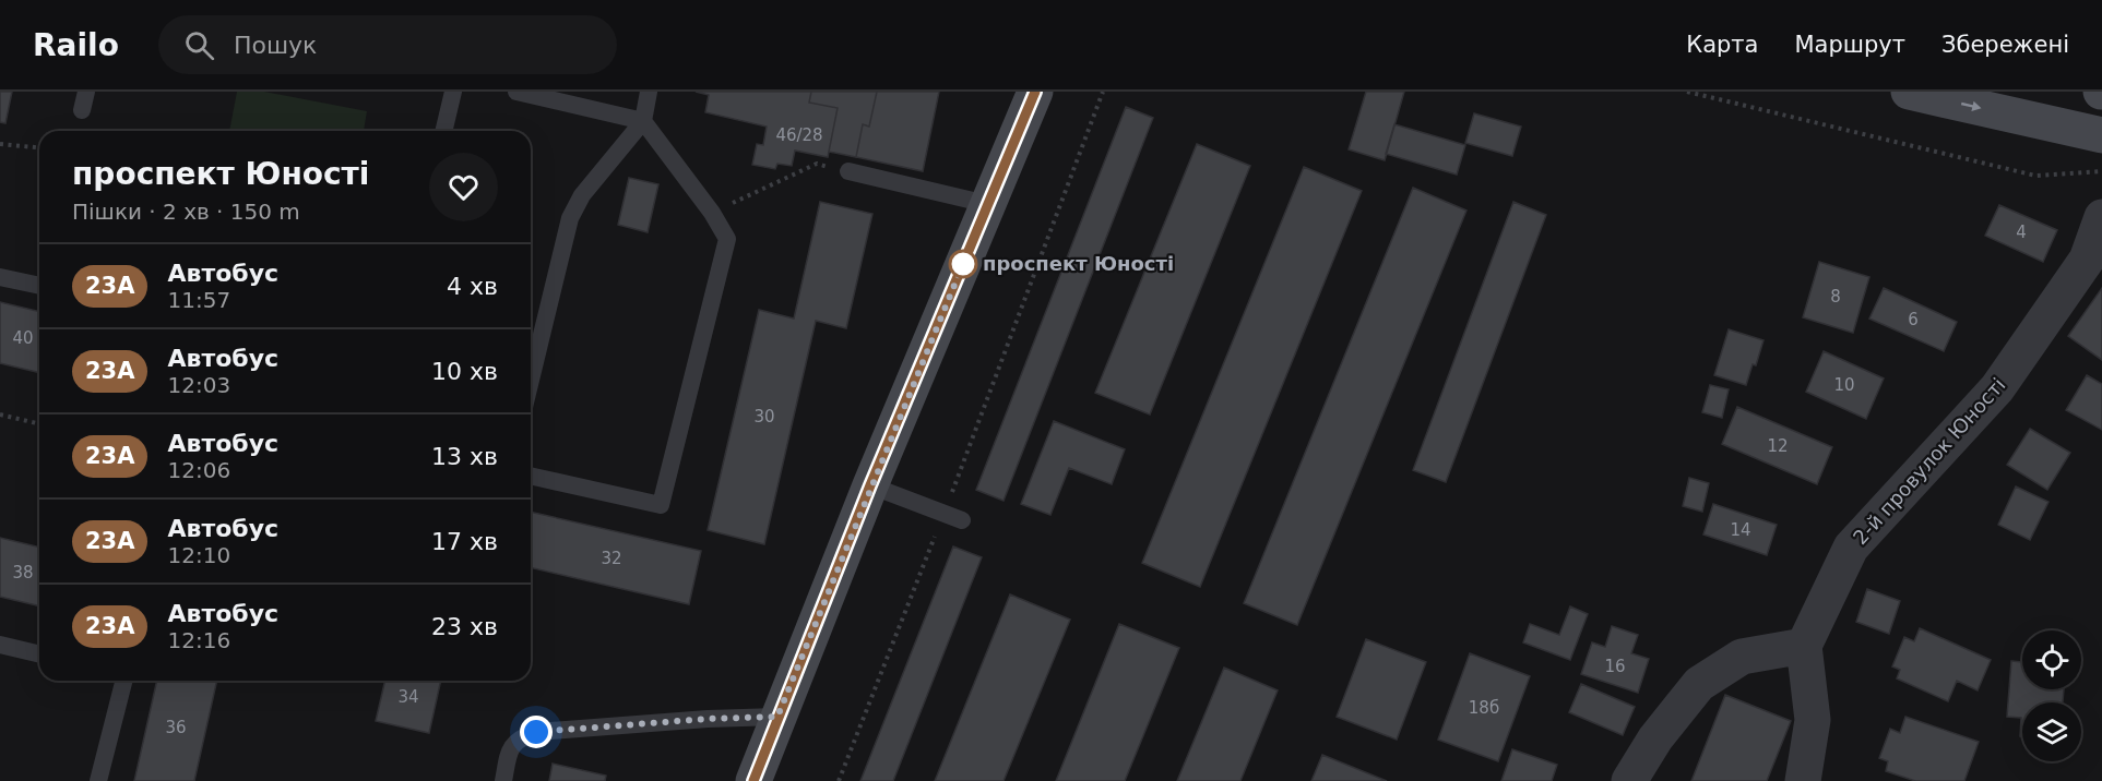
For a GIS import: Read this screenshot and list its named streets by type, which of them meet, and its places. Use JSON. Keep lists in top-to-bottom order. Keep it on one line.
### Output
{"streets":{"street":["2-й провулок Юності"]},"places":["проспект Юності"],"lines":["bus line 23А"],"house_numbers":["46/28","4","8","6","40","10","30","12","14","32","38","16","34","18б","36"],"page":{"header":"Railo","search":"Пошук","nav":["Карта","Маршрут","Збережені"],"heading":["проспект Юності","Пішки · 2 хв · 150 m"],"list":[{"mark":"23А","name":"Автобус","note":"11:57","value":"4 хв"},{"mark":"23А","name":"Автобус","note":"12:03","value":"10 хв"},{"mark":"23А","name":"Автобус","note":"12:06","value":"13 хв"},{"mark":"23А","name":"Автобус","note":"12:10","value":"17 хв"},{"mark":"23А","name":"Автобус","note":"12:16","value":"23 хв"}]}}
